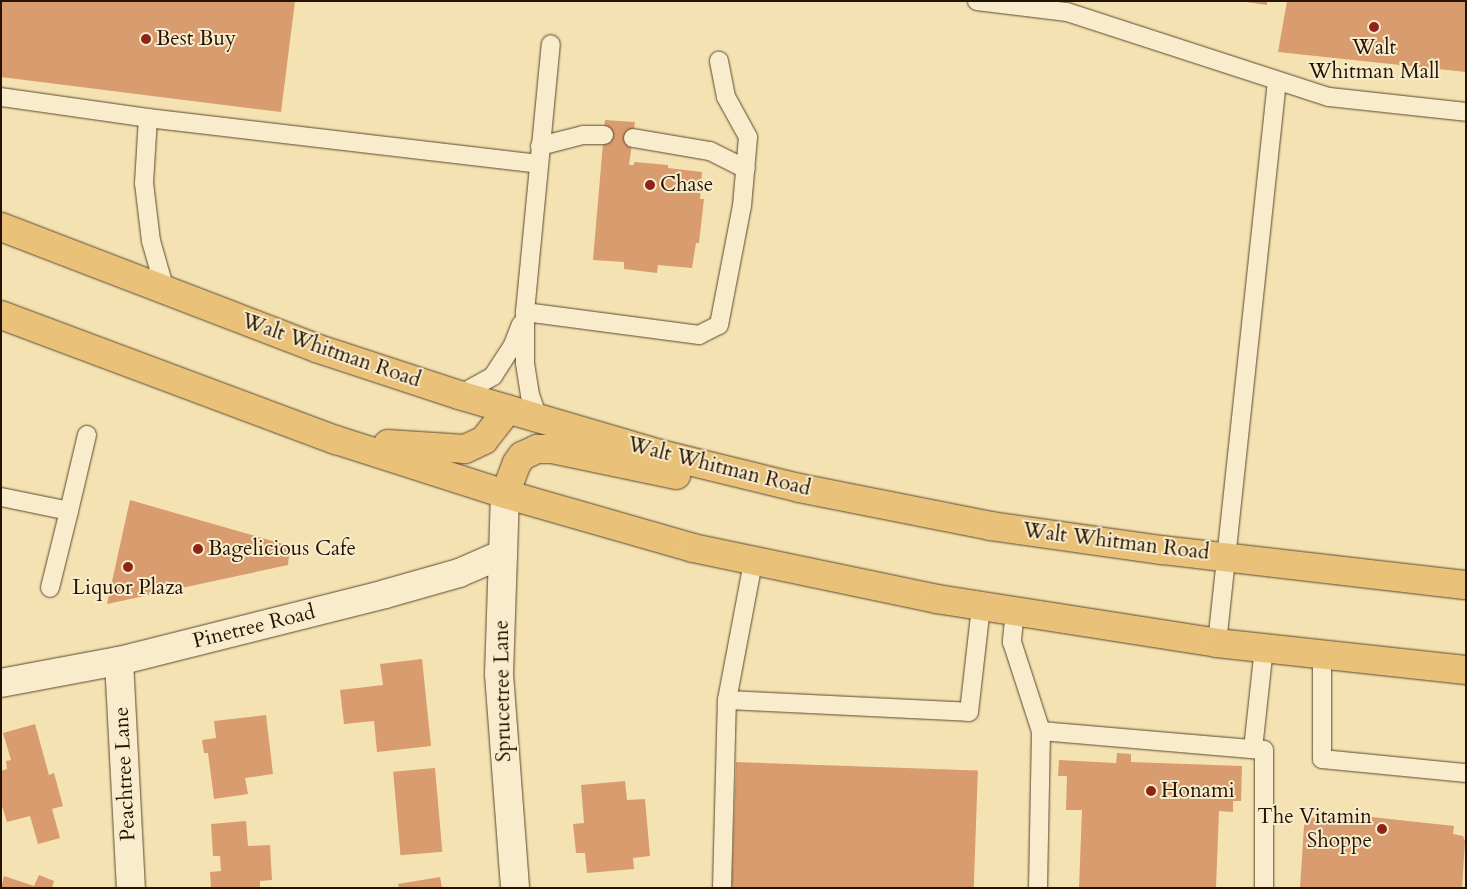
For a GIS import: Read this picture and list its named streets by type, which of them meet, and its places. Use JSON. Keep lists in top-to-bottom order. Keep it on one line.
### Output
{"streets":{"main road":["Walt Whitman Road"],"street":["Pinetree Road","Sprucetree Lane","Peachtree Lane"]},"crossings":[["Pinetree Road","Sprucetree Lane"],["Pinetree Road","Peachtree Lane"]],"places":["Walt Whitman Mall","Best Buy","Chase","Bagelicious Cafe","Liquor Plaza","Honami","The Vitamin Shoppe"]}
